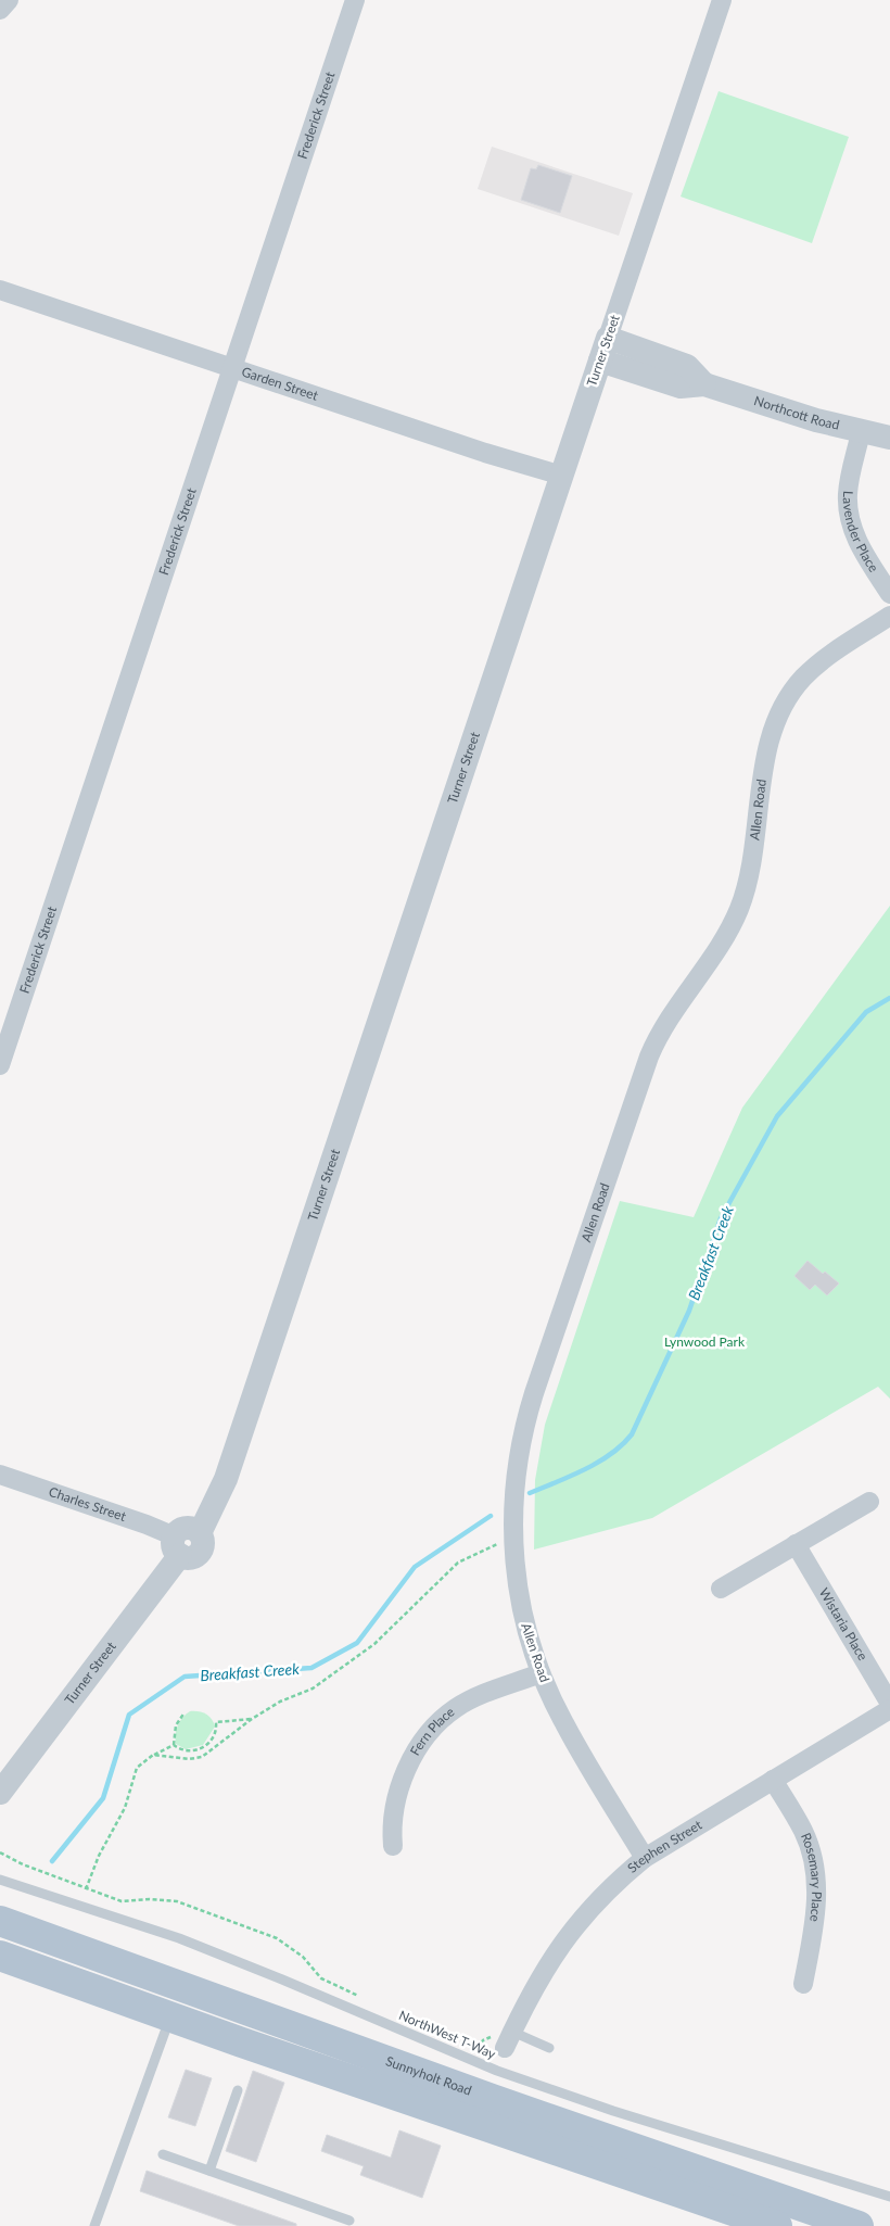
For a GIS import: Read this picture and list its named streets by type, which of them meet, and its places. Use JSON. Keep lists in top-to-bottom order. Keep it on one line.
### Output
{"streets":{"main road":["Sunnyholt Road"],"street":["Frederick Street","Turner Street","Garden Street","Northcott Road","Lavender Place","Allen Road","Charles Street","Wistaria Place","Fern Place","Stephen Street","Rosemary Place"],"lane":["NorthWest T-Way"]},"crossings":[["Frederick Street","Garden Street"],["Turner Street","Garden Street"],["Turner Street","Northcott Road"],["Turner Street","Charles Street"],["Northcott Road","Lavender Place"],["Allen Road","Fern Place"],["Allen Road","Stephen Street"],["Stephen Street","Rosemary Place"]],"water":["Breakfast Creek"],"parks":["Lynwood Park"]}
